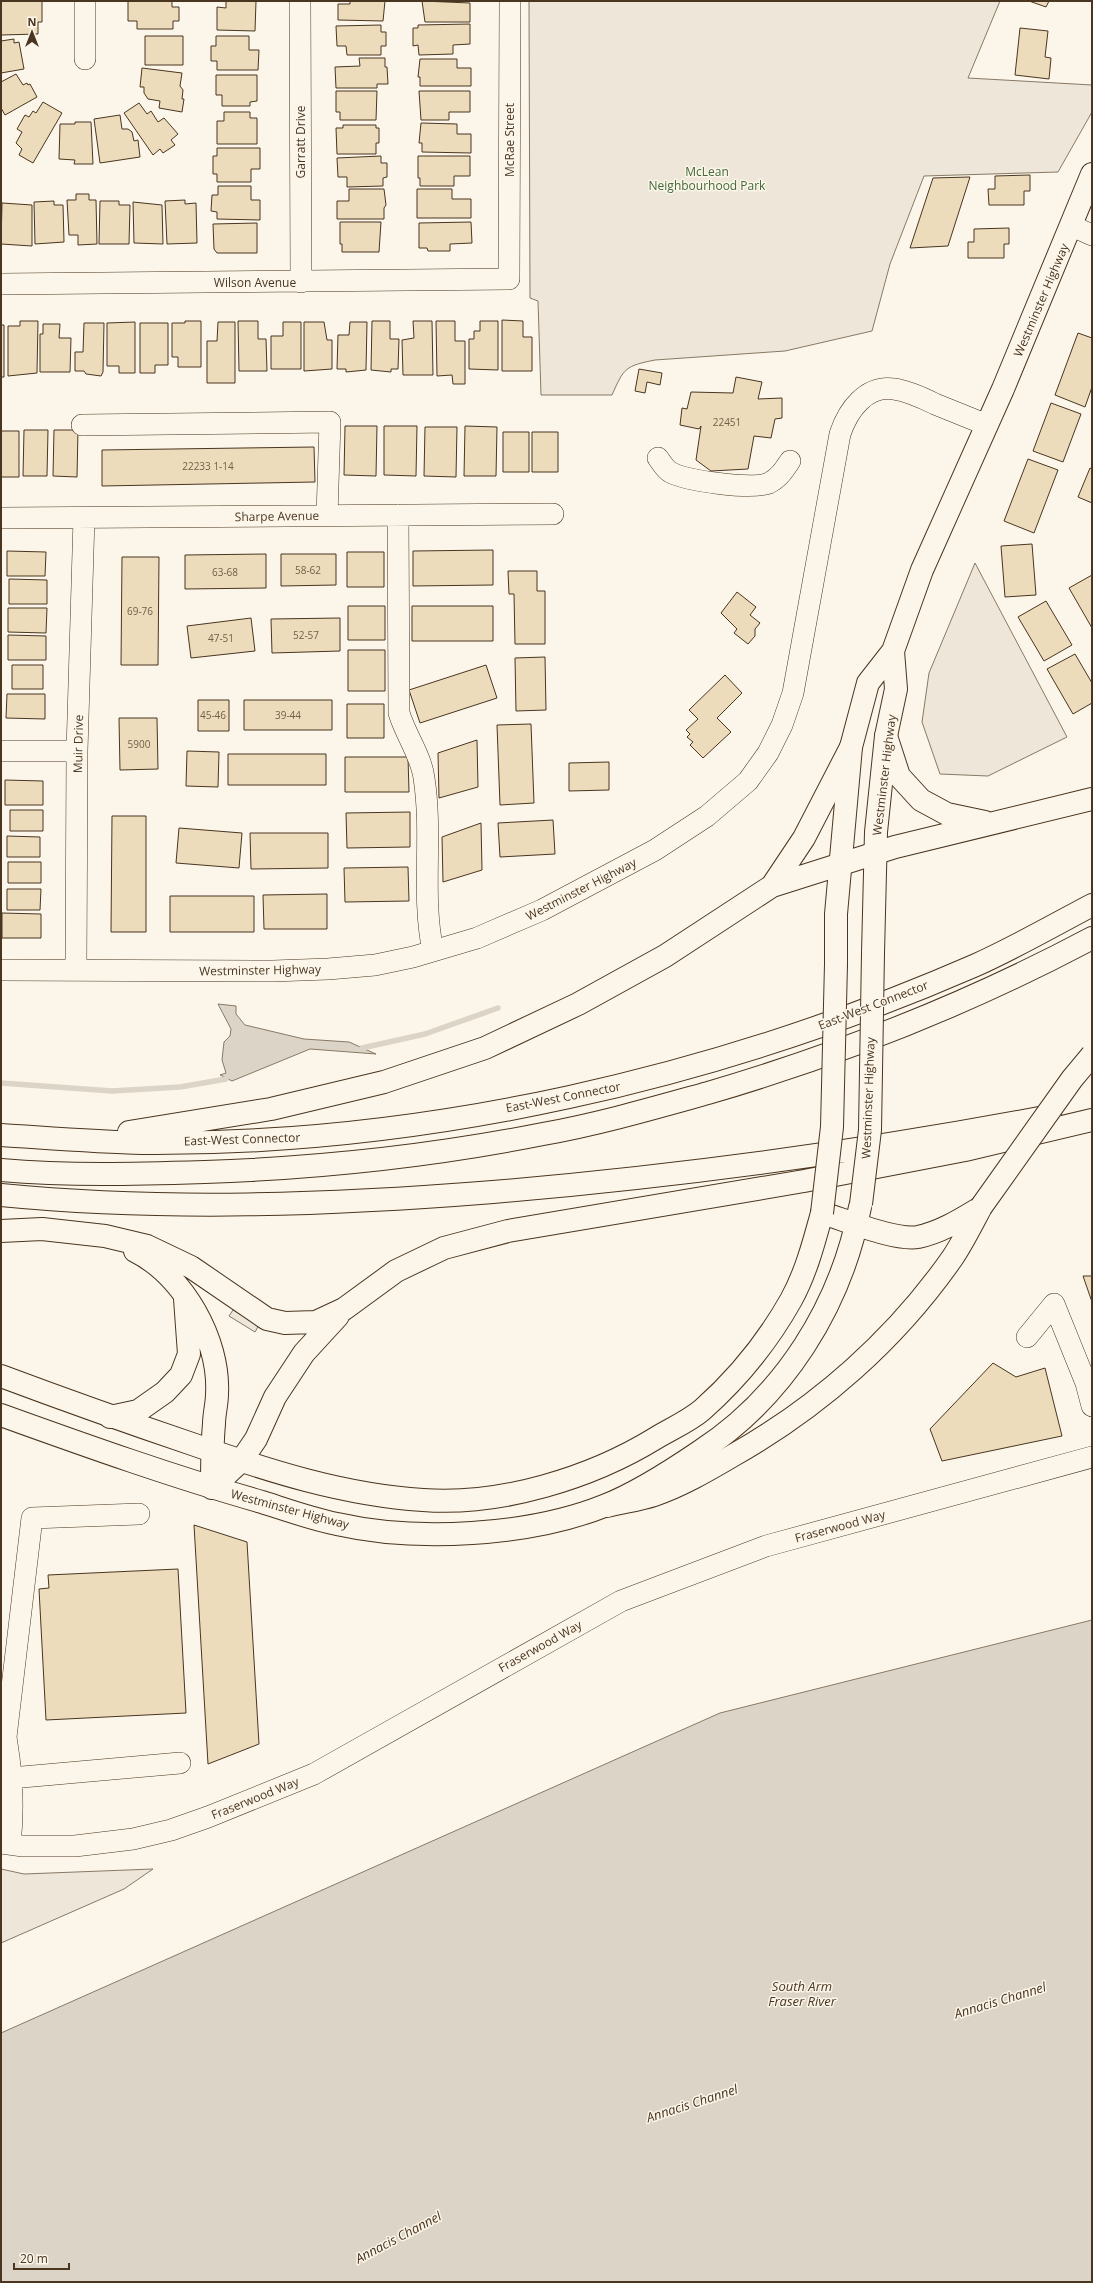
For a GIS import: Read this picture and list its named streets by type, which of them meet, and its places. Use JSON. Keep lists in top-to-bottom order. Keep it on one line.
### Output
{"streets":{"main road":["Westminster Highway","East-West Connector"],"street":["McRae Street","Garratt Drive","Wilson Avenue","Sharpe Avenue","Muir Drive","Fraserwood Way"]},"crossings":[["McRae Street","Wilson Avenue"],["Garratt Drive","Wilson Avenue"],["Westminster Highway","Muir Drive"],["Sharpe Avenue","Muir Drive"]],"water":["South Arm Fraser River","Annacis Channel"],"parks":["McLean Neighbourhood Park"],"house_numbers":["22451","22233 1-14","58-62","63-68","69-76","52-57","47-51","45-46","39-44","5900"],"scale_bar":"20 m","north":"top"}
